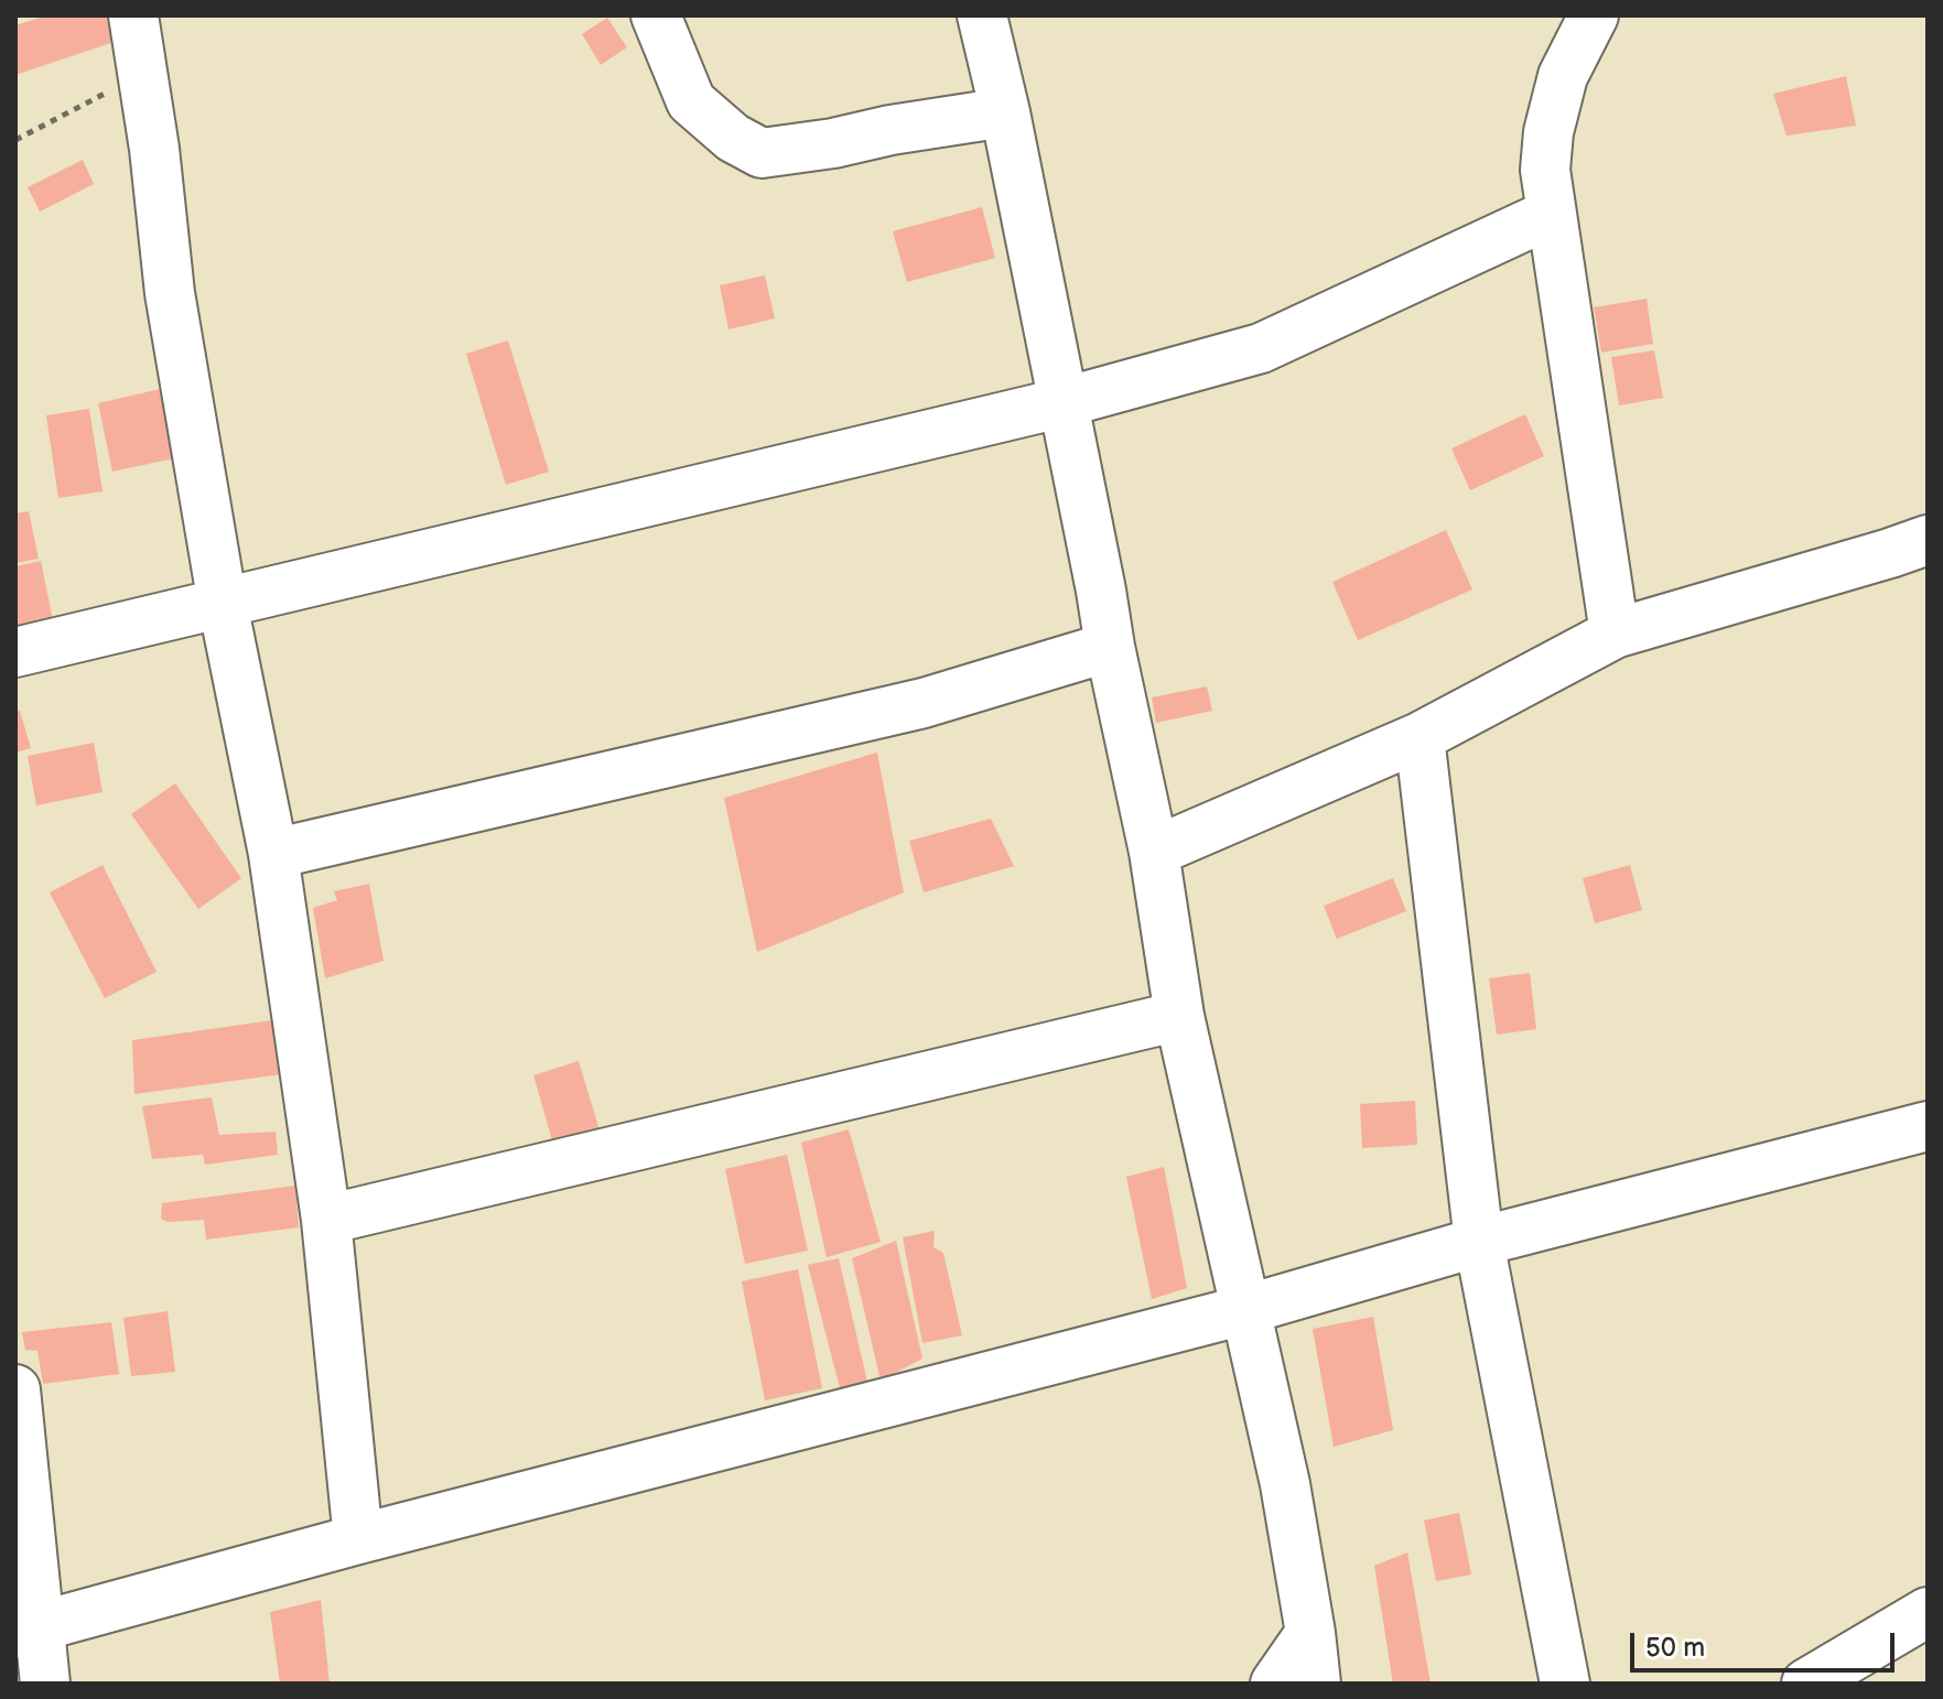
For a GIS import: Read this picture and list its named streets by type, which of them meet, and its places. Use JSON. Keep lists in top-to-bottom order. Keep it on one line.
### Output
{"scale_bar":"50 m"}
